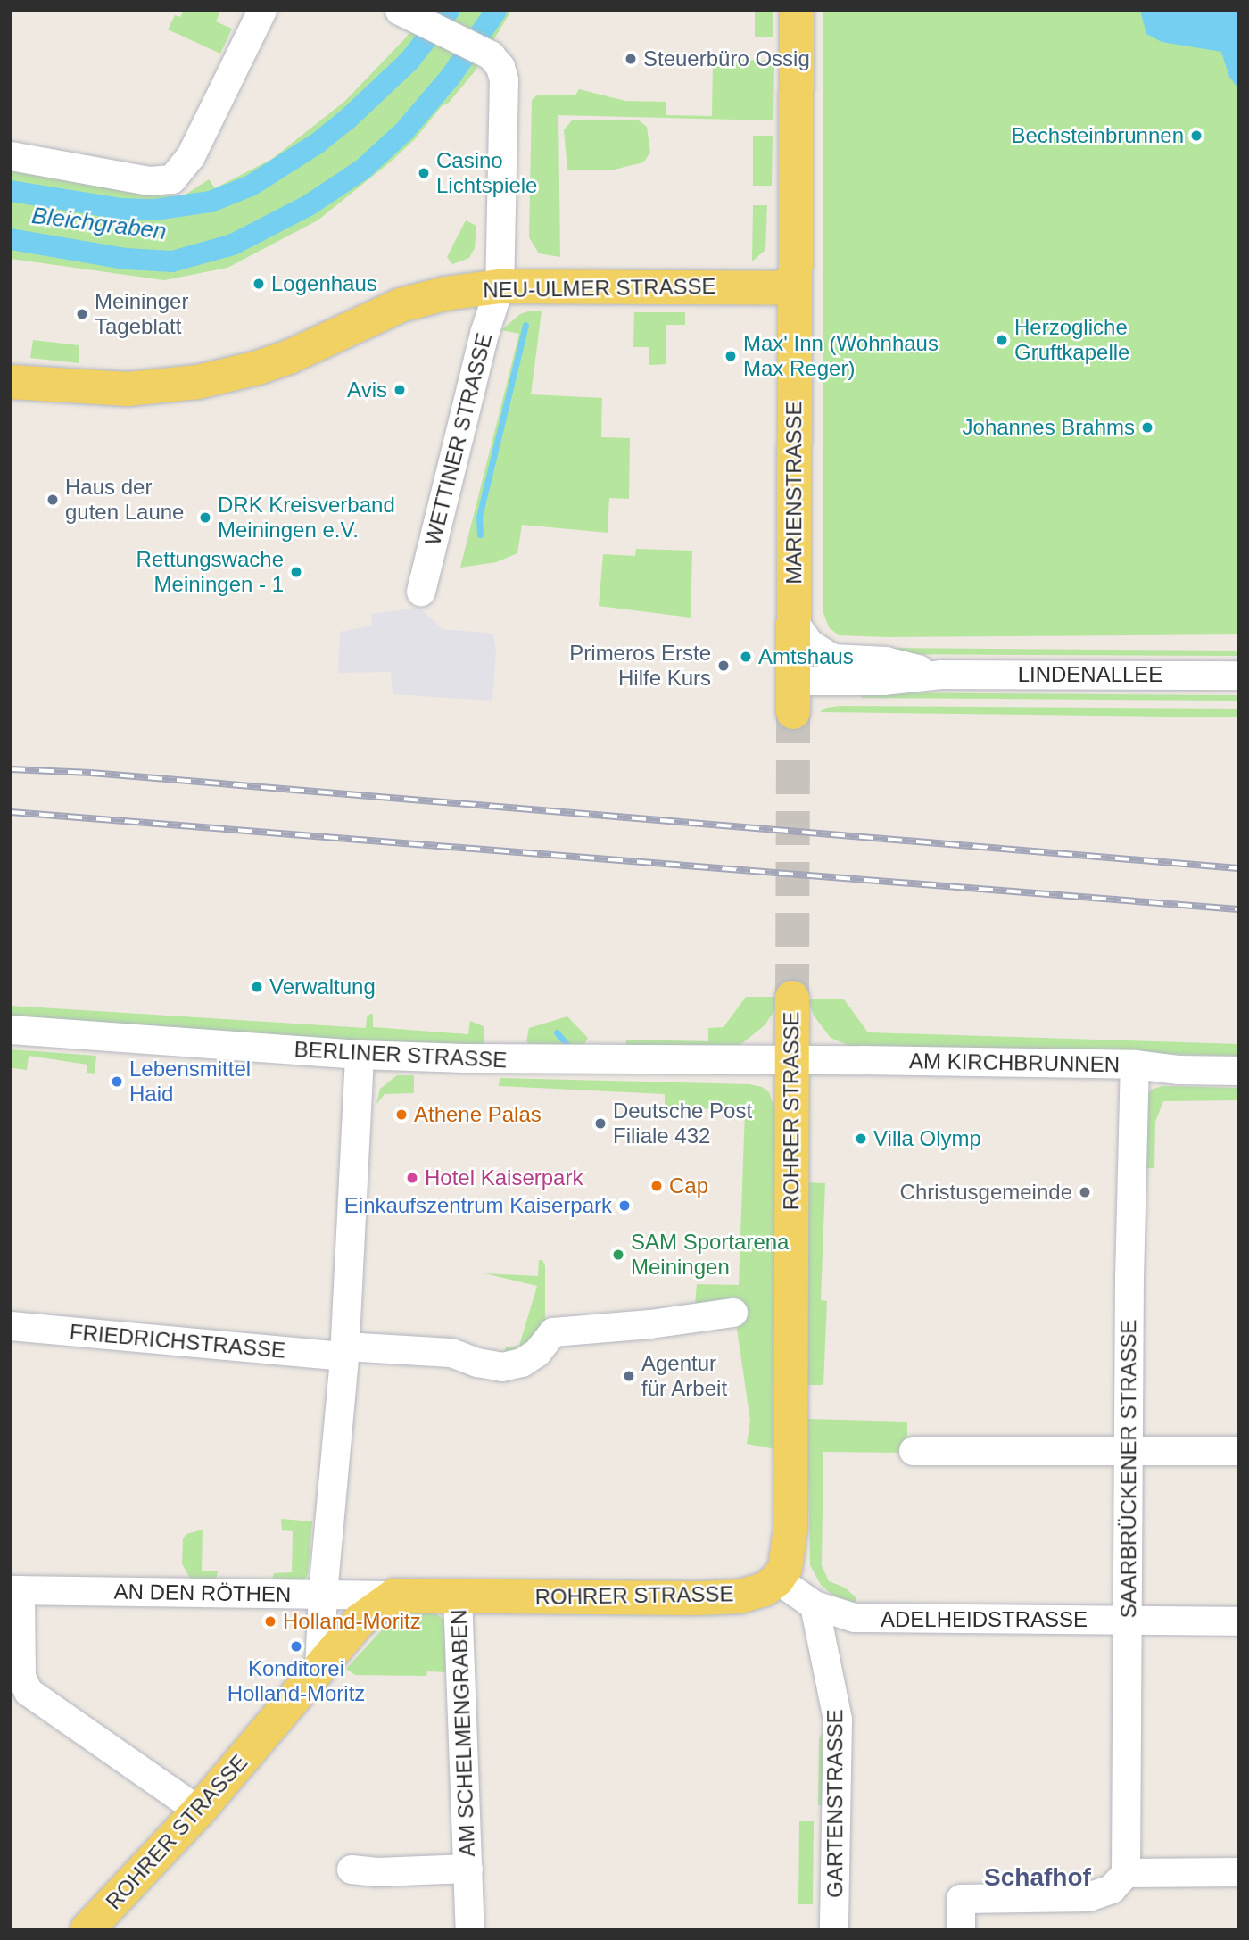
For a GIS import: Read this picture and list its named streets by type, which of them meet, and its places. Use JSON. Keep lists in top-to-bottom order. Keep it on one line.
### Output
{"streets":{"main road":["NEU-ULMER STRASSE","MARIENSTRASSE","ROHRER STRASSE"],"street":["WETTINER STRASSE","LINDENALLEE","BERLINER STRASSE","AM KIRCHBRUNNEN","FRIEDRICHSTRASSE","SAARBRÜCKENER STRASSE","AN DEN RÖTHEN","ADELHEIDSTRASSE","AM SCHELMENGRABEN","GARTENSTRASSE"]},"crossings":[["NEU-ULMER STRASSE","WETTINER STRASSE"],["NEU-ULMER STRASSE","MARIENSTRASSE"],["MARIENSTRASSE","LINDENALLEE"],["BERLINER STRASSE","AM KIRCHBRUNNEN"],["BERLINER STRASSE","ROHRER STRASSE"],["AM KIRCHBRUNNEN","ROHRER STRASSE"],["AM KIRCHBRUNNEN","SAARBRÜCKENER STRASSE"],["ROHRER STRASSE","AN DEN RÖTHEN"],["ROHRER STRASSE","ADELHEIDSTRASSE"],["ROHRER STRASSE","AM SCHELMENGRABEN"],["SAARBRÜCKENER STRASSE","ADELHEIDSTRASSE"],["ADELHEIDSTRASSE","GARTENSTRASSE"]],"districts":["Schafhof"],"water":["Bleichgraben"],"places":["Steuerbüro Ossig","Bechsteinbrunnen","Casino Lichtspiele","Logenhaus","Meininger Tageblatt","Herzogliche Gruftkapelle","Max' Inn (Wohnhaus Max Reger)","Avis","Johannes Brahms","Haus der guten Laune","DRK Kreisverband Meiningen e.V.","Rettungswache Meiningen - 1","Amtshaus","Primeros Erste Hilfe Kurs","Verwaltung","Lebensmittel Haid","Athene Palas","Deutsche Post Filiale 432","Villa Olymp","Hotel Kaiserpark","Cap","Christusgemeinde","Einkaufszentrum Kaiserpark","SAM Sportarena Meiningen","Agentur für Arbeit","Holland-Moritz","Konditorei Holland-Moritz"]}
